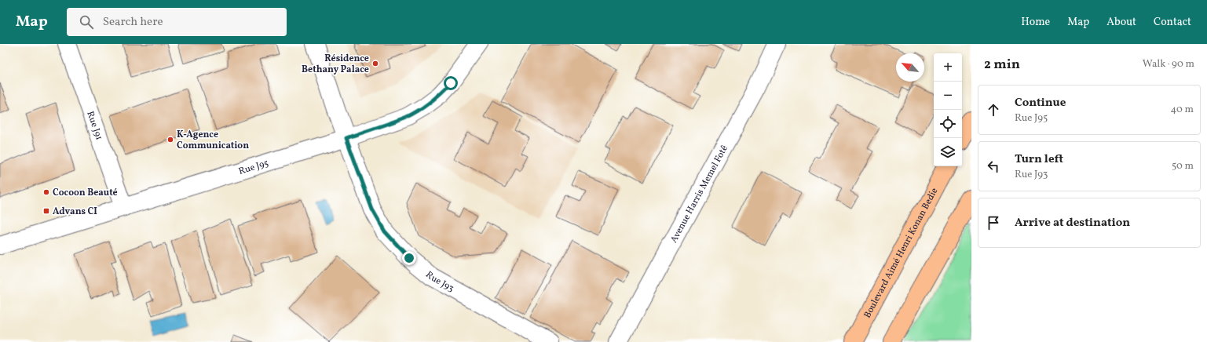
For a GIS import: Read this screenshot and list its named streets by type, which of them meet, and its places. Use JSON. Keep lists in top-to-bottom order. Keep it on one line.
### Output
{"streets":{"highway":["Boulevard Aimé Henri Konan Bedie"],"street":["Rue J91","Rue J95","Avenue Harris Memel Fotê","Rue J93"]},"crossings":[["Rue J91","Rue J95"],["Rue J95","Rue J93"]],"places":{"other":["Résidence Bethany Palace","K-Agence Communication","Cocoon Beauté"],"transit":["Advans CI"]},"north":"top left","page":{"header":"Map","search":"Search here","nav":["Home","Map","About","Contact"],"heading":["2 min","Walk · 90 m"],"map_buttons":["+","−"],"list":[["Continue","Rue J95","40 m"],["Turn left","Rue J93","50 m"],"Arrive at destination"]}}
